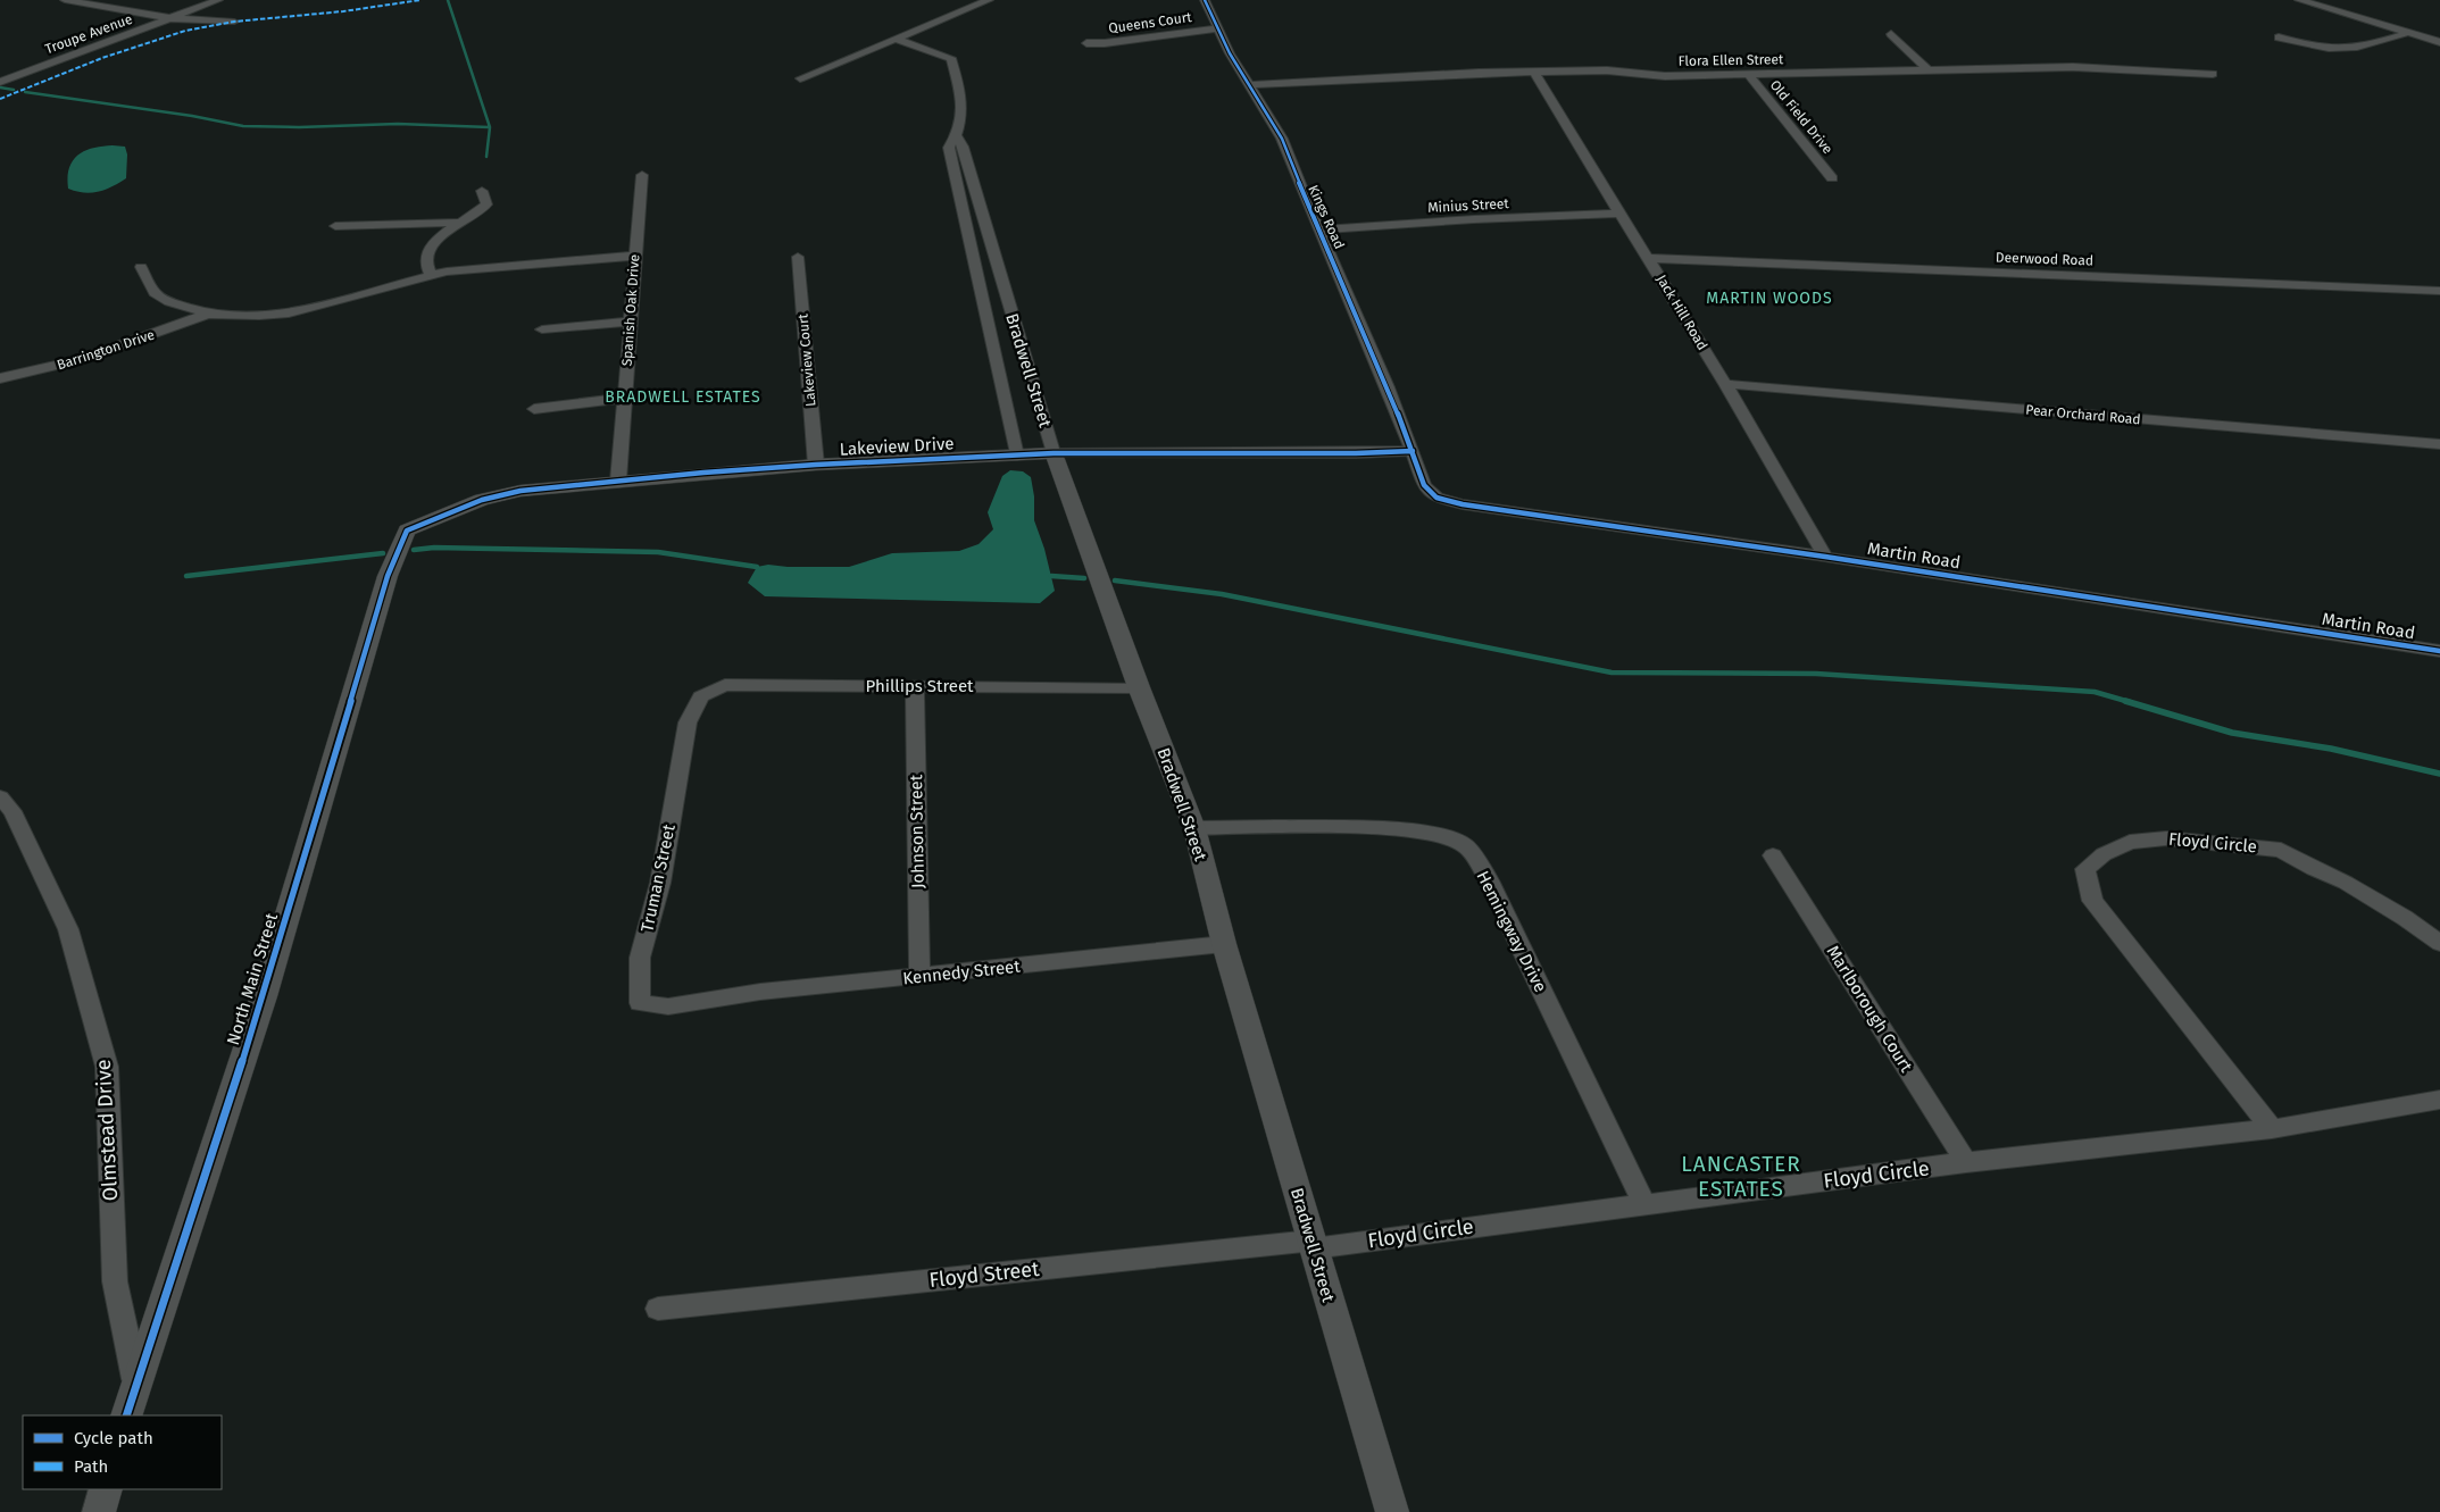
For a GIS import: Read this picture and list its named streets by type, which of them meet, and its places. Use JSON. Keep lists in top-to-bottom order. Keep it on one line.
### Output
{"streets":{"street":["Queens Court","Troupe Avenue","Flora Ellen Street","Old Field Drive","Minius Street","Kings Road","Deerwood Road","Spanish Oak Drive","Jack Hill Road","Barrington Drive","Lakeview Court","Bradwell Street","Pear Orchard Road","Lakeview Drive","Martin Road","Phillips Street","Johnson Street","Floyd Circle","Truman Street","Hemingway Drive","Kennedy Street","North Main Street","Marlborough Court","Olmstead Drive","Floyd Street"]},"crossings":[["Queens Court","Kings Road"],["Flora Ellen Street","Old Field Drive"],["Flora Ellen Street","Kings Road"],["Flora Ellen Street","Jack Hill Road"],["Minius Street","Kings Road"],["Minius Street","Jack Hill Road"],["Kings Road","Lakeview Drive"],["Kings Road","Martin Road"],["Deerwood Road","Jack Hill Road"],["Spanish Oak Drive","Lakeview Drive"],["Jack Hill Road","Pear Orchard Road"],["Jack Hill Road","Martin Road"],["Lakeview Court","Lakeview Drive"],["Bradwell Street","Lakeview Drive"],["Bradwell Street","Phillips Street"],["Bradwell Street","Floyd Circle"],["Bradwell Street","Hemingway Drive"],["Bradwell Street","Kennedy Street"],["Bradwell Street","Floyd Street"],["Lakeview Drive","Martin Road"],["Lakeview Drive","North Main Street"],["Phillips Street","Johnson Street"],["Phillips Street","Truman Street"],["Johnson Street","Kennedy Street"],["Floyd Circle","Hemingway Drive"],["Floyd Circle","Marlborough Court"],["Floyd Circle","Floyd Street"],["Truman Street","Kennedy Street"],["North Main Street","Olmstead Drive"]],"districts":["MARTIN WOODS","BRADWELL ESTATES","LANCASTER ESTATES"],"legend":["Cycle path","Path"]}
